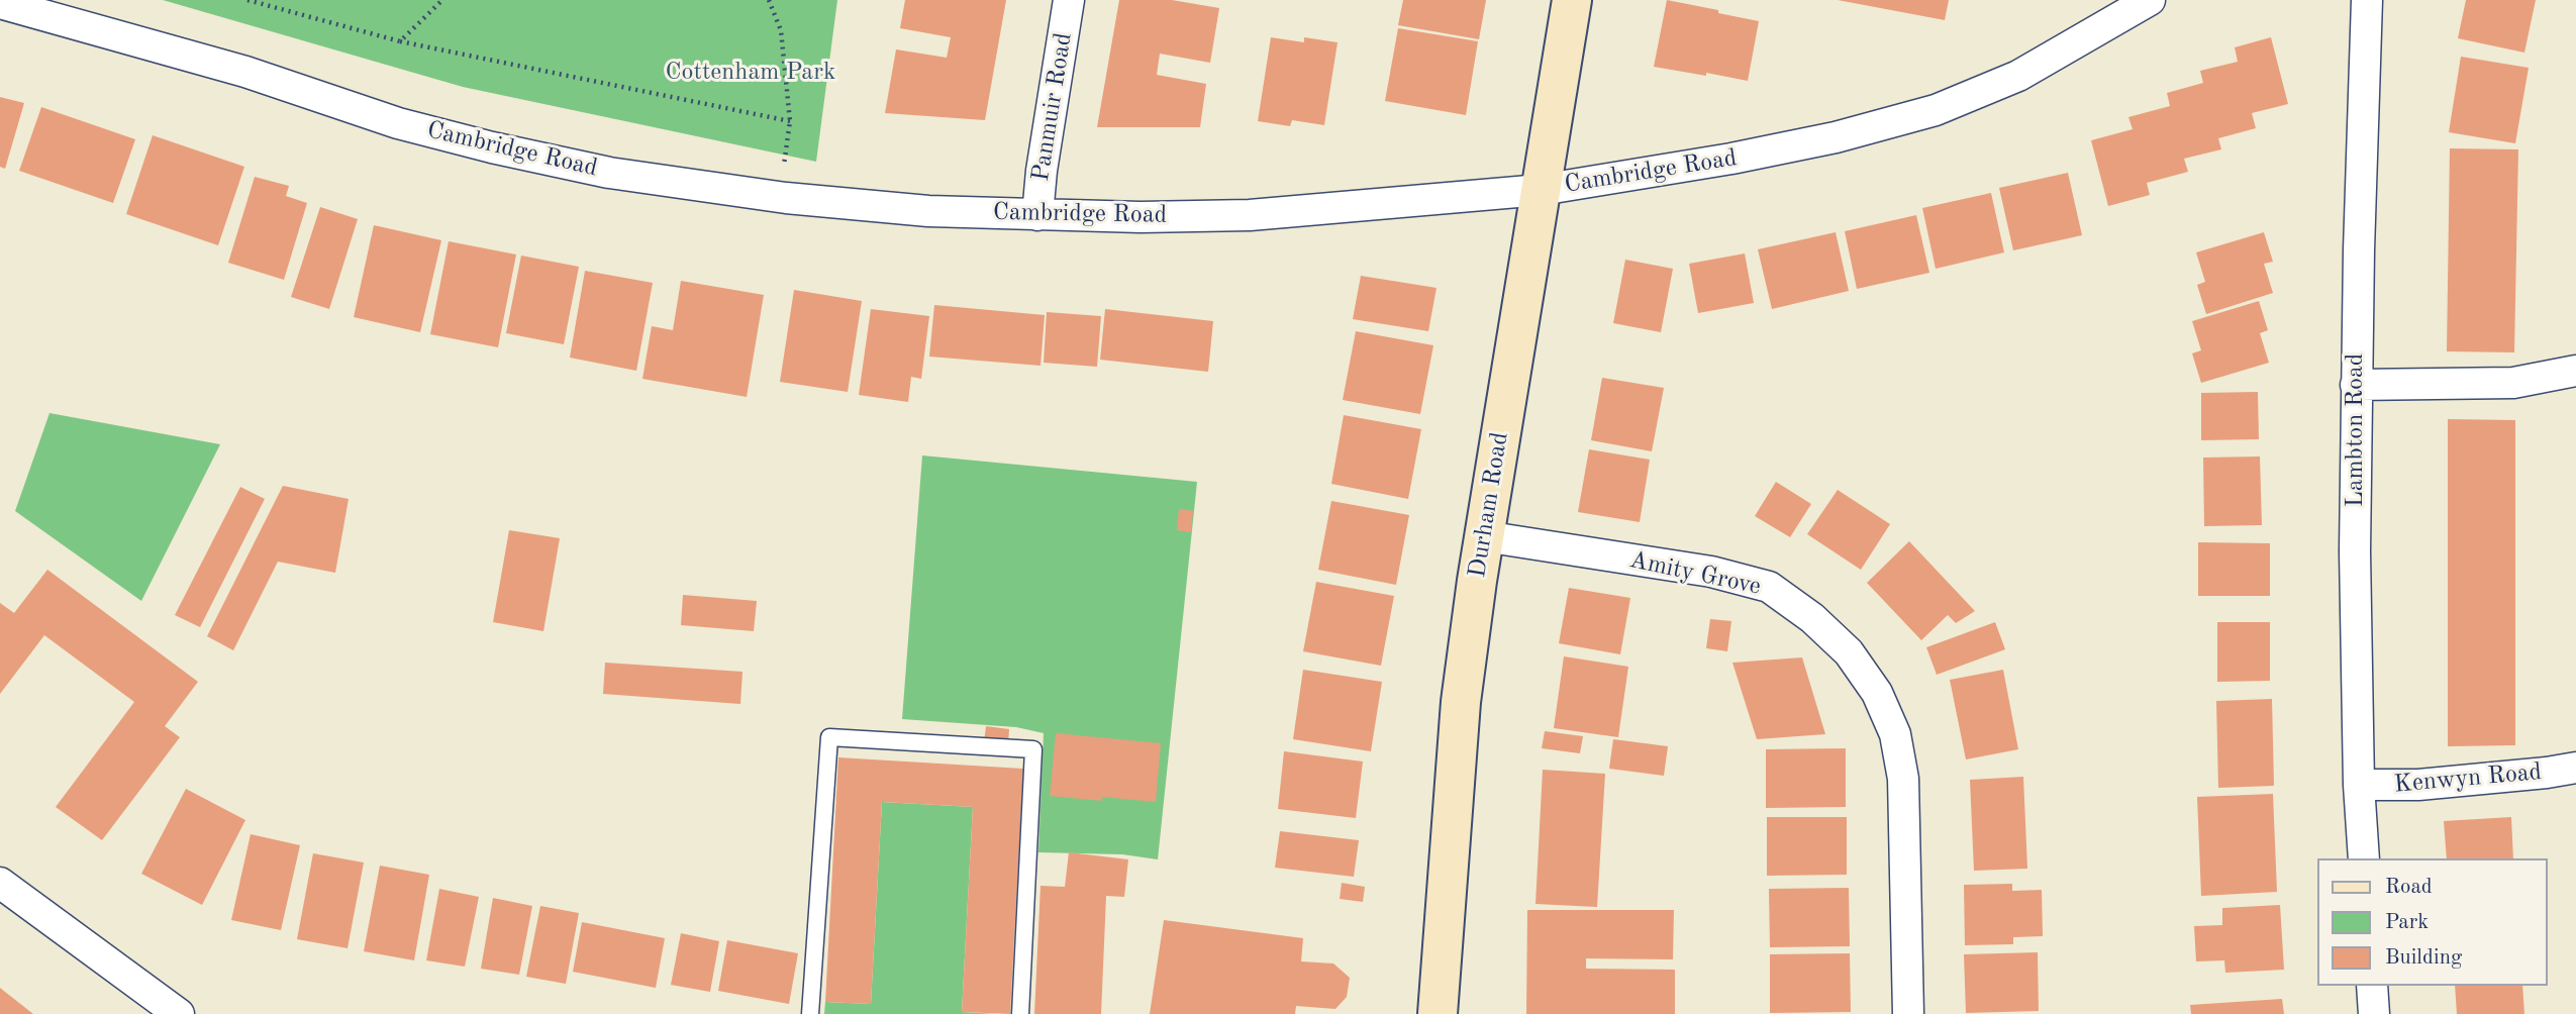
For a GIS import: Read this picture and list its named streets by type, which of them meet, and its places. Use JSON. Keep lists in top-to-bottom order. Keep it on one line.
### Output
{"streets":{"main road":["Durham Road"],"street":["Panmuir Road","Cambridge Road","Lambton Road","Amity Grove","Kenwyn Road"]},"crossings":[["Panmuir Road","Cambridge Road"],["Cambridge Road","Durham Road"],["Lambton Road","Kenwyn Road"],["Durham Road","Amity Grove"]],"parks":["Cottenham Park"],"legend":["Road","Park","Building"]}
